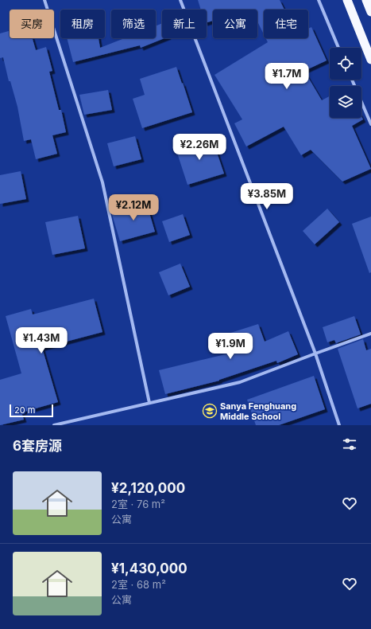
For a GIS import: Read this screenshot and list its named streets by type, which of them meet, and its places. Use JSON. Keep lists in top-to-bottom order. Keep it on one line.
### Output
{"places":{"school or university":["Sanya Fenghuang Middle School"]},"scale_bar":"20 m","page":{"chip":["买房","租房","筛选","新上","公寓","住宅"],"price":["¥1.7M","¥2.26M","¥3.85M","¥2.12M","¥1.43M","¥1.9M"],"scale":"20 m","heading":"6套房源","list":[{"name":"¥2,120,000","note":"2室 · 76 m² · 公寓"},{"name":"¥1,430,000","note":"2室 · 68 m² · 公寓"}]}}
